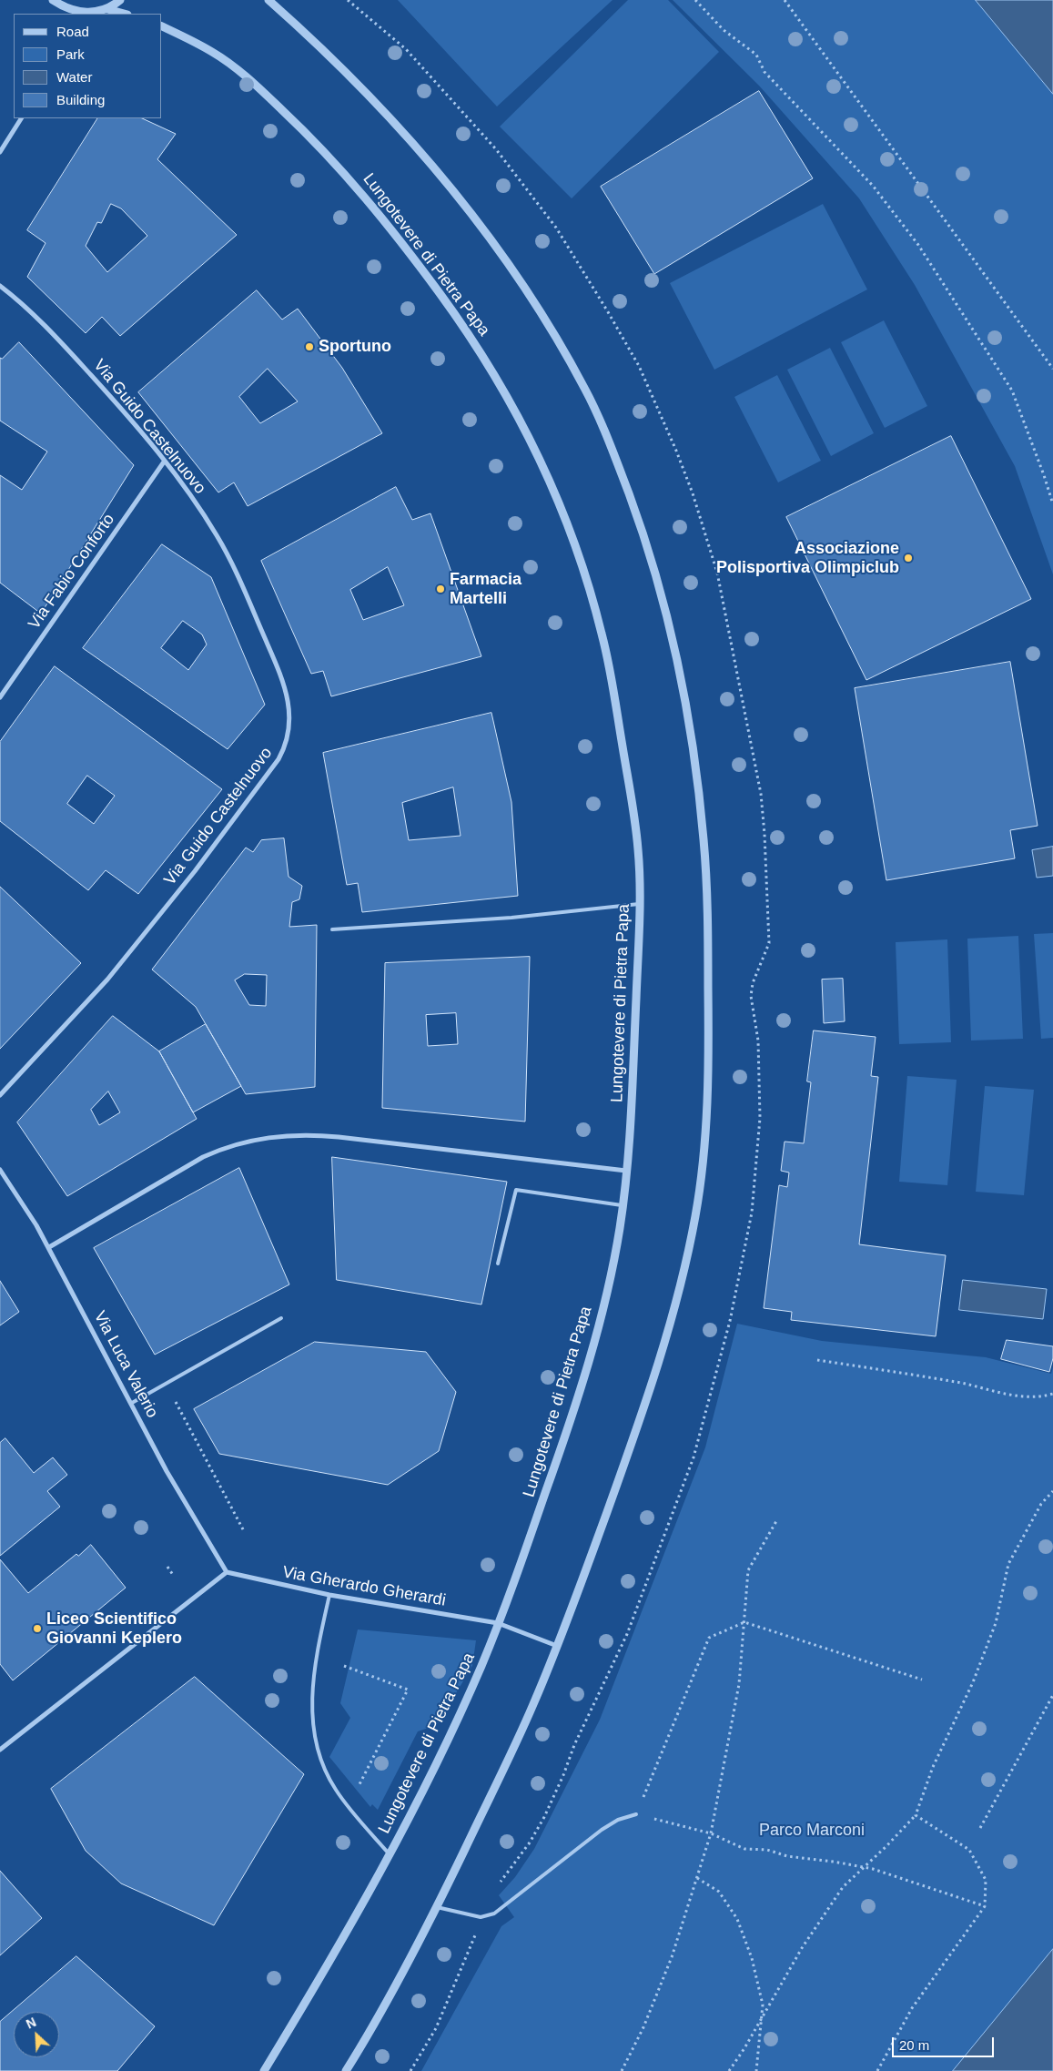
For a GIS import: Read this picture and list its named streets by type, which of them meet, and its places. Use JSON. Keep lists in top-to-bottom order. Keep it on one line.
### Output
{"streets":{"street":["Lungotevere di Pietra Papa","Via Guido Castelnuovo","Via Fabio Conforto","Via Luca Valerio","Via Gherardo Gherardi"]},"crossings":[["Lungotevere di Pietra Papa","Via Gherardo Gherardi"],["Via Guido Castelnuovo","Via Fabio Conforto"],["Via Luca Valerio","Via Gherardo Gherardi"]],"parks":["Parco Marconi"],"places":["Sportuno","Associazione Polisportiva Olimpiclub","Farmacia Martelli","Liceo Scientifico Giovanni Keplero"],"legend":["Road","Park","Water","Building"],"scale_bar":"20 m","north":"top left"}
